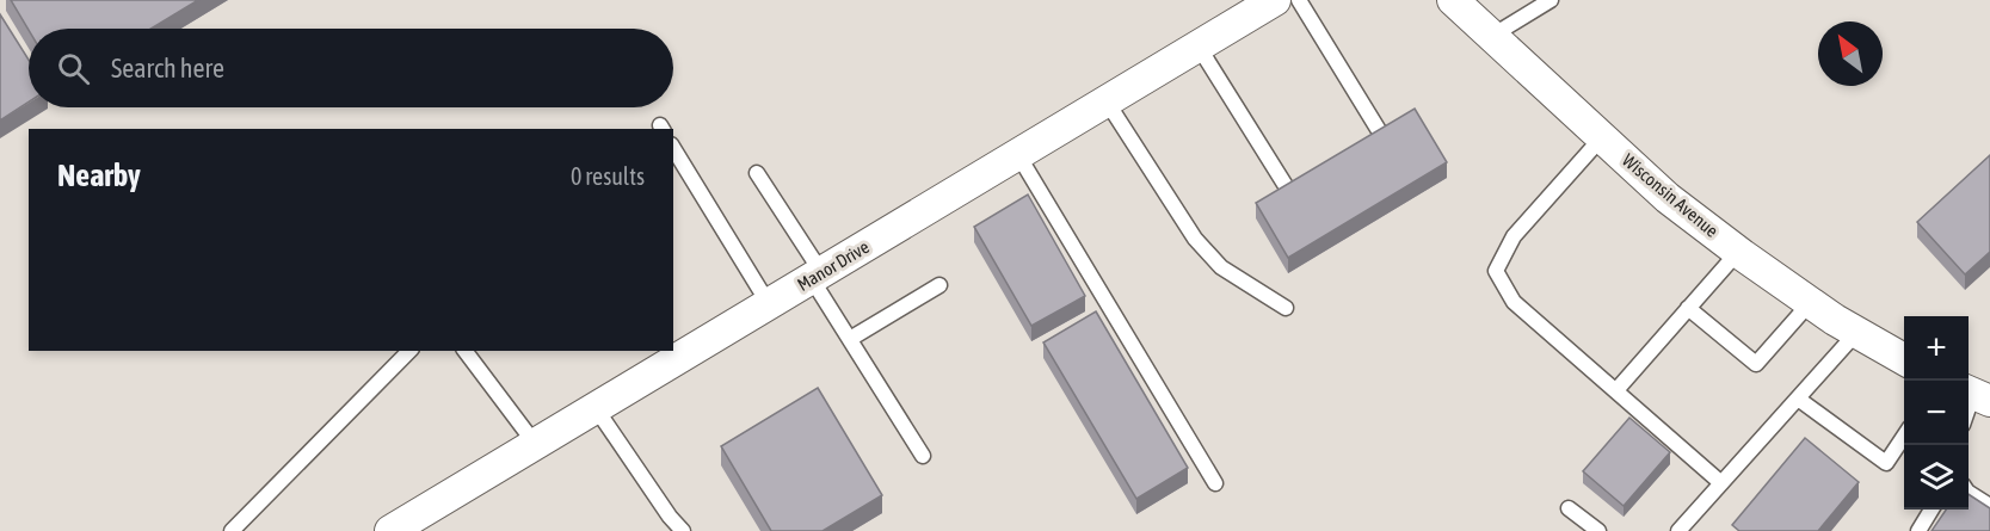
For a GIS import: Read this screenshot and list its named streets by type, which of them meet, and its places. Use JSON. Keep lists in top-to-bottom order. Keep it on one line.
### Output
{"streets":{"street":["Wisconsin Avenue","Manor Drive"]},"north":"top left","page":{"search":"Search here","heading":["Nearby","0 results"],"map_buttons":["+","−"]}}
